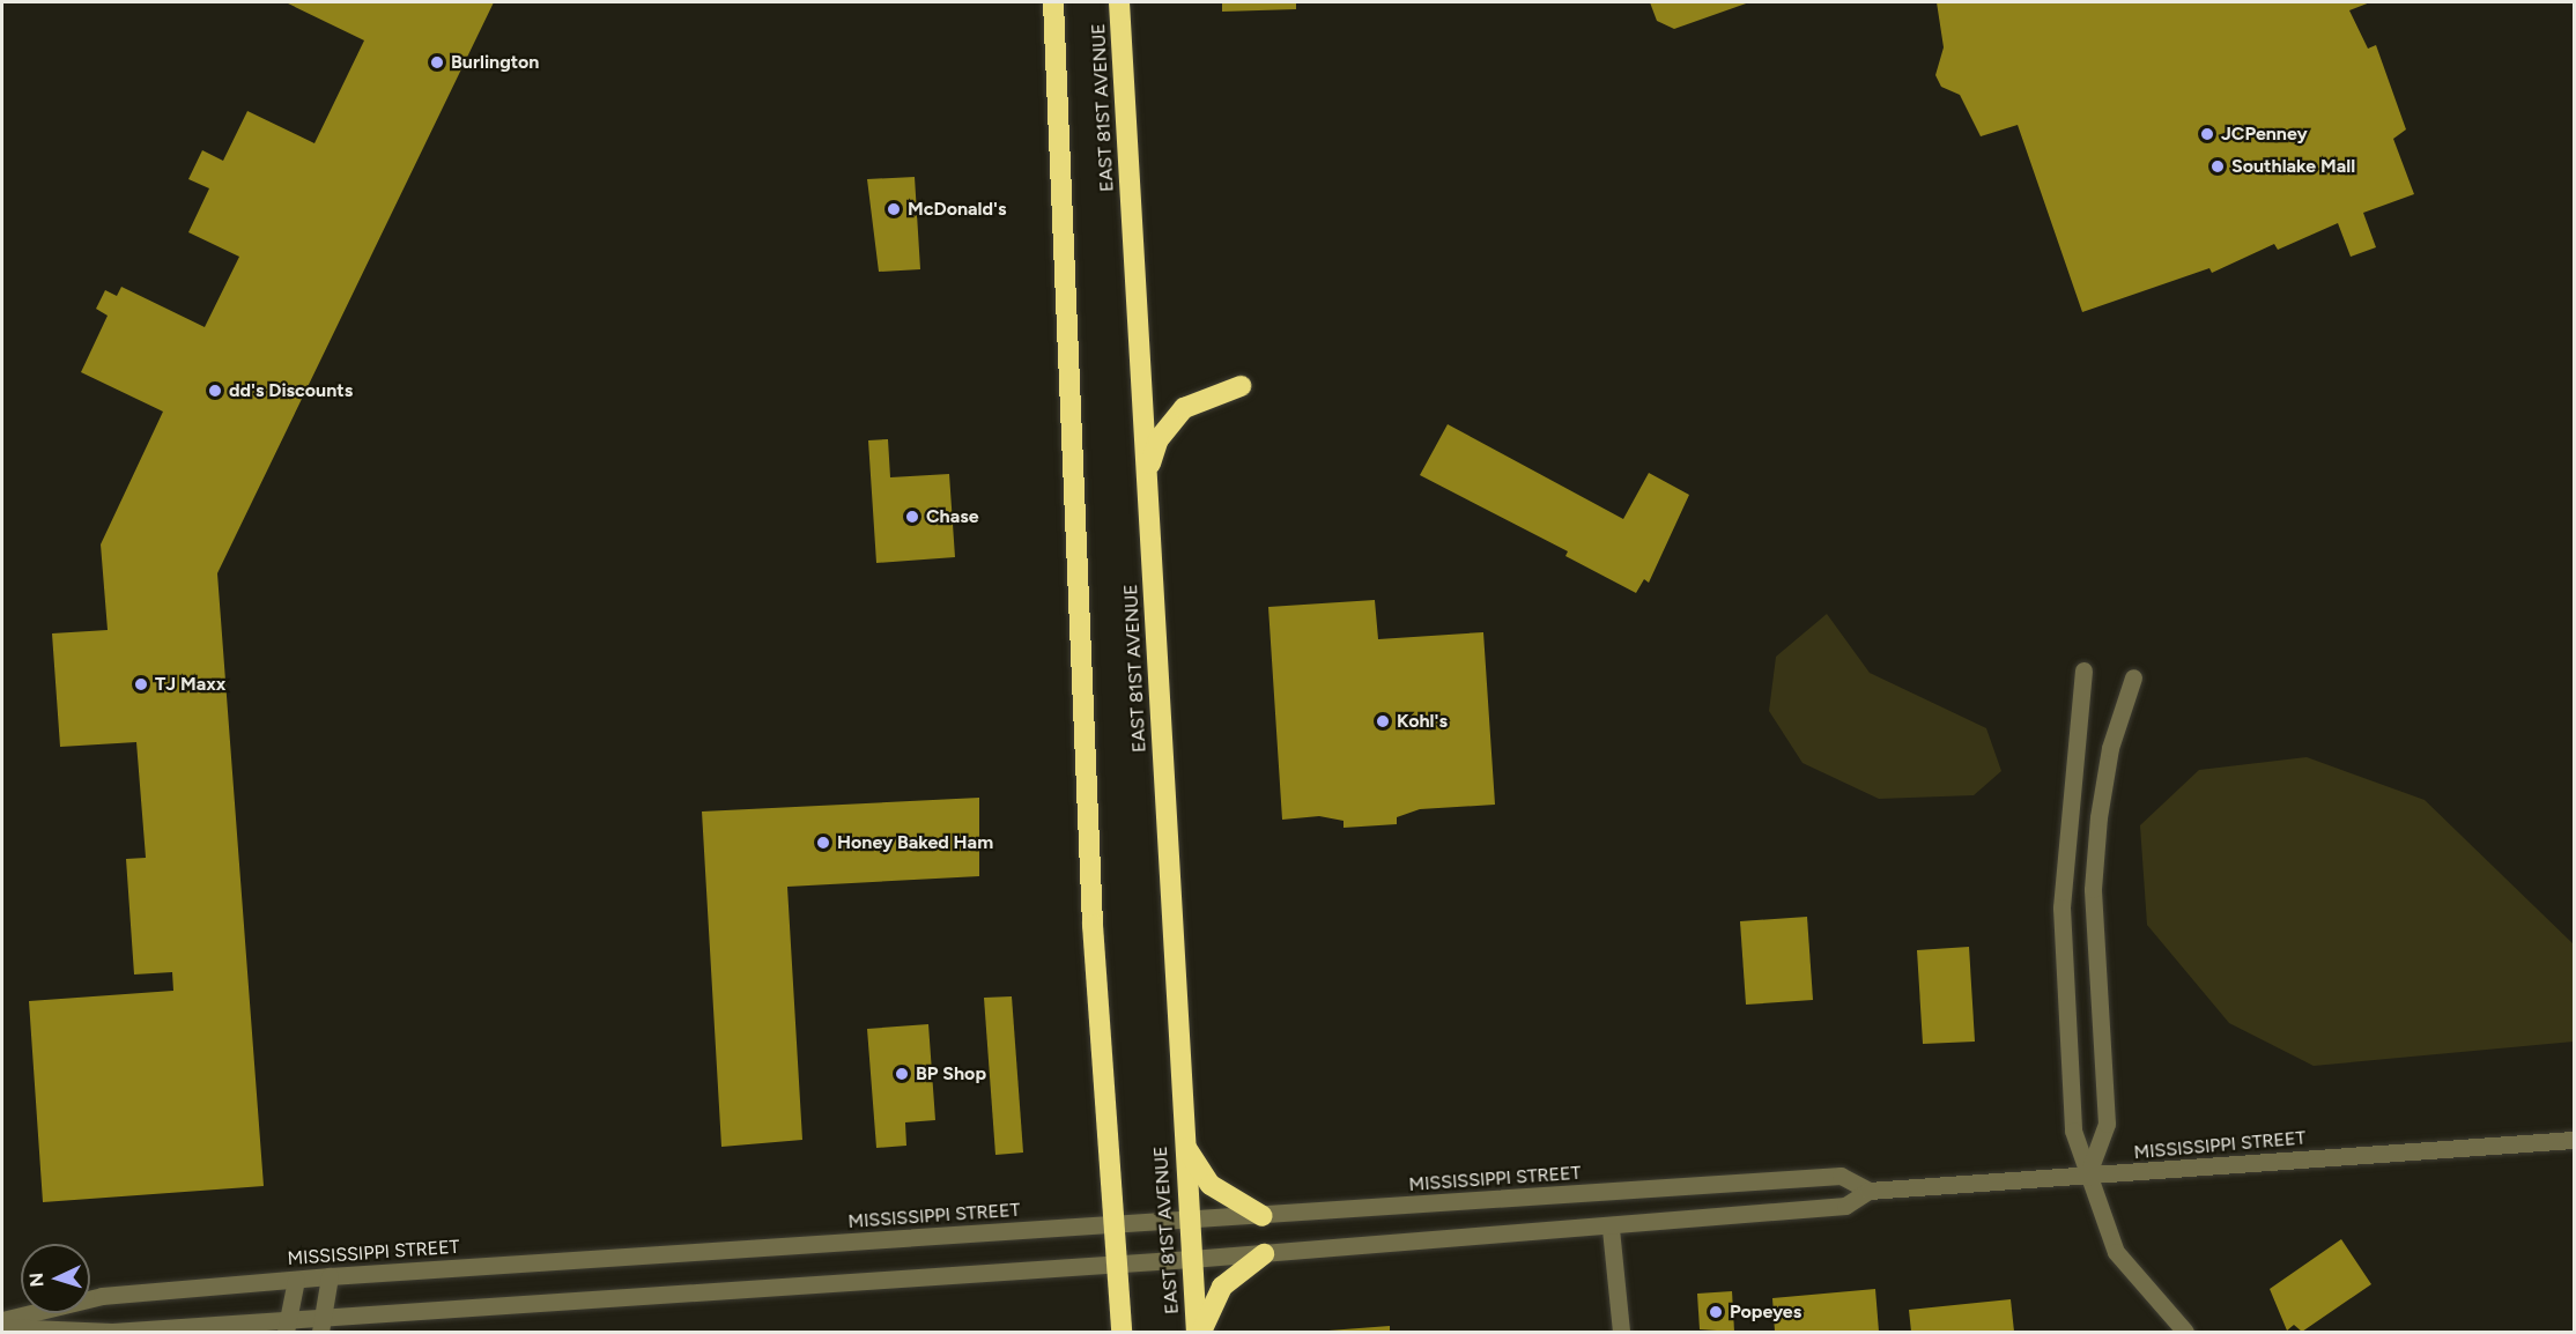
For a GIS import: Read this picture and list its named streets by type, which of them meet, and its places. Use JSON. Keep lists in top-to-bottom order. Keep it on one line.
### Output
{"streets":{"highway":["EAST 81ST AVENUE"],"street":["MISSISSIPPI STREET"]},"crossings":[["EAST 81ST AVENUE","MISSISSIPPI STREET"]],"places":["Burlington","JCPenney","Southlake Mall","McDonald's","dd's Discounts","Chase","TJ Maxx","Kohl's","Honey Baked Ham","BP Shop","Popeyes"],"north":"left"}
